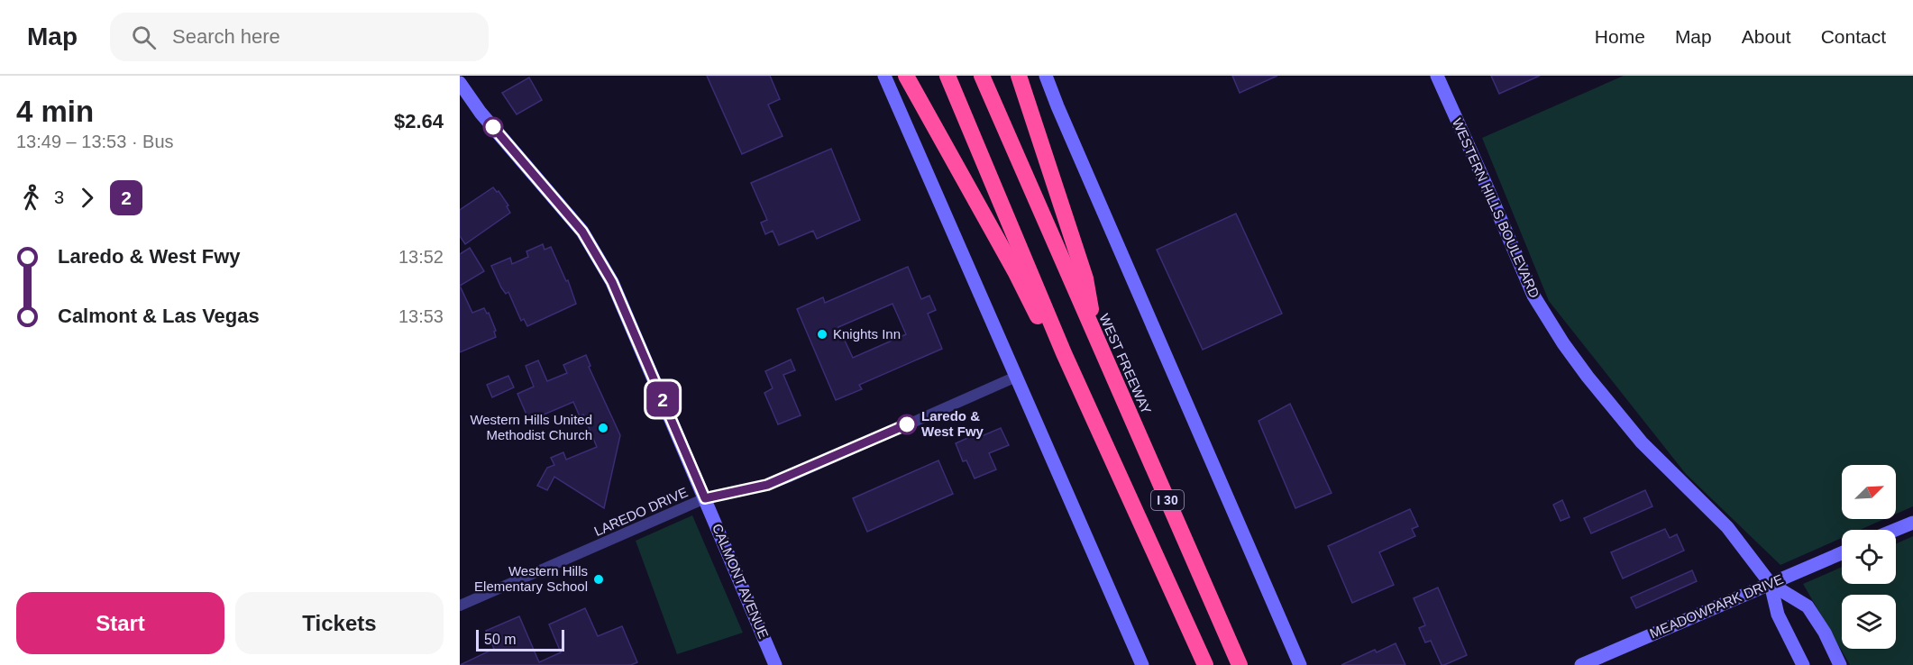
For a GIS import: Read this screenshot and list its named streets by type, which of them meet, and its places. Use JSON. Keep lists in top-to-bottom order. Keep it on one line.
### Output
{"streets":{"highway":["WEST FREEWAY","I 30"],"main road":["WESTERN HILLS BOULEVARD","CALMONT AVENUE","MEADOWPARK DRIVE"],"street":["LAREDO DRIVE"]},"crossings":[["WESTERN HILLS BOULEVARD","MEADOWPARK DRIVE"],["LAREDO DRIVE","CALMONT AVENUE"]],"places":["Knights Inn","Laredo & West Fwy","Western Hills United Methodist Church","Western Hills Elementary School"],"lines":["bus line 2"],"scale_bar":"50 m","north":"top right","page":{"header":"Map","search":"Search here","nav":["Home","Map","About","Contact"],"heading":["4 min","13:49 – 13:53 · Bus","$2.64"],"on_map":"2","legs":["3","2"],"list":[{"name":"Laredo & West Fwy","value":"13:52"},{"name":"Calmont & Las Vegas","value":"13:53"}],"buttons":["Start","Tickets"],"scale":"50 m"}}
